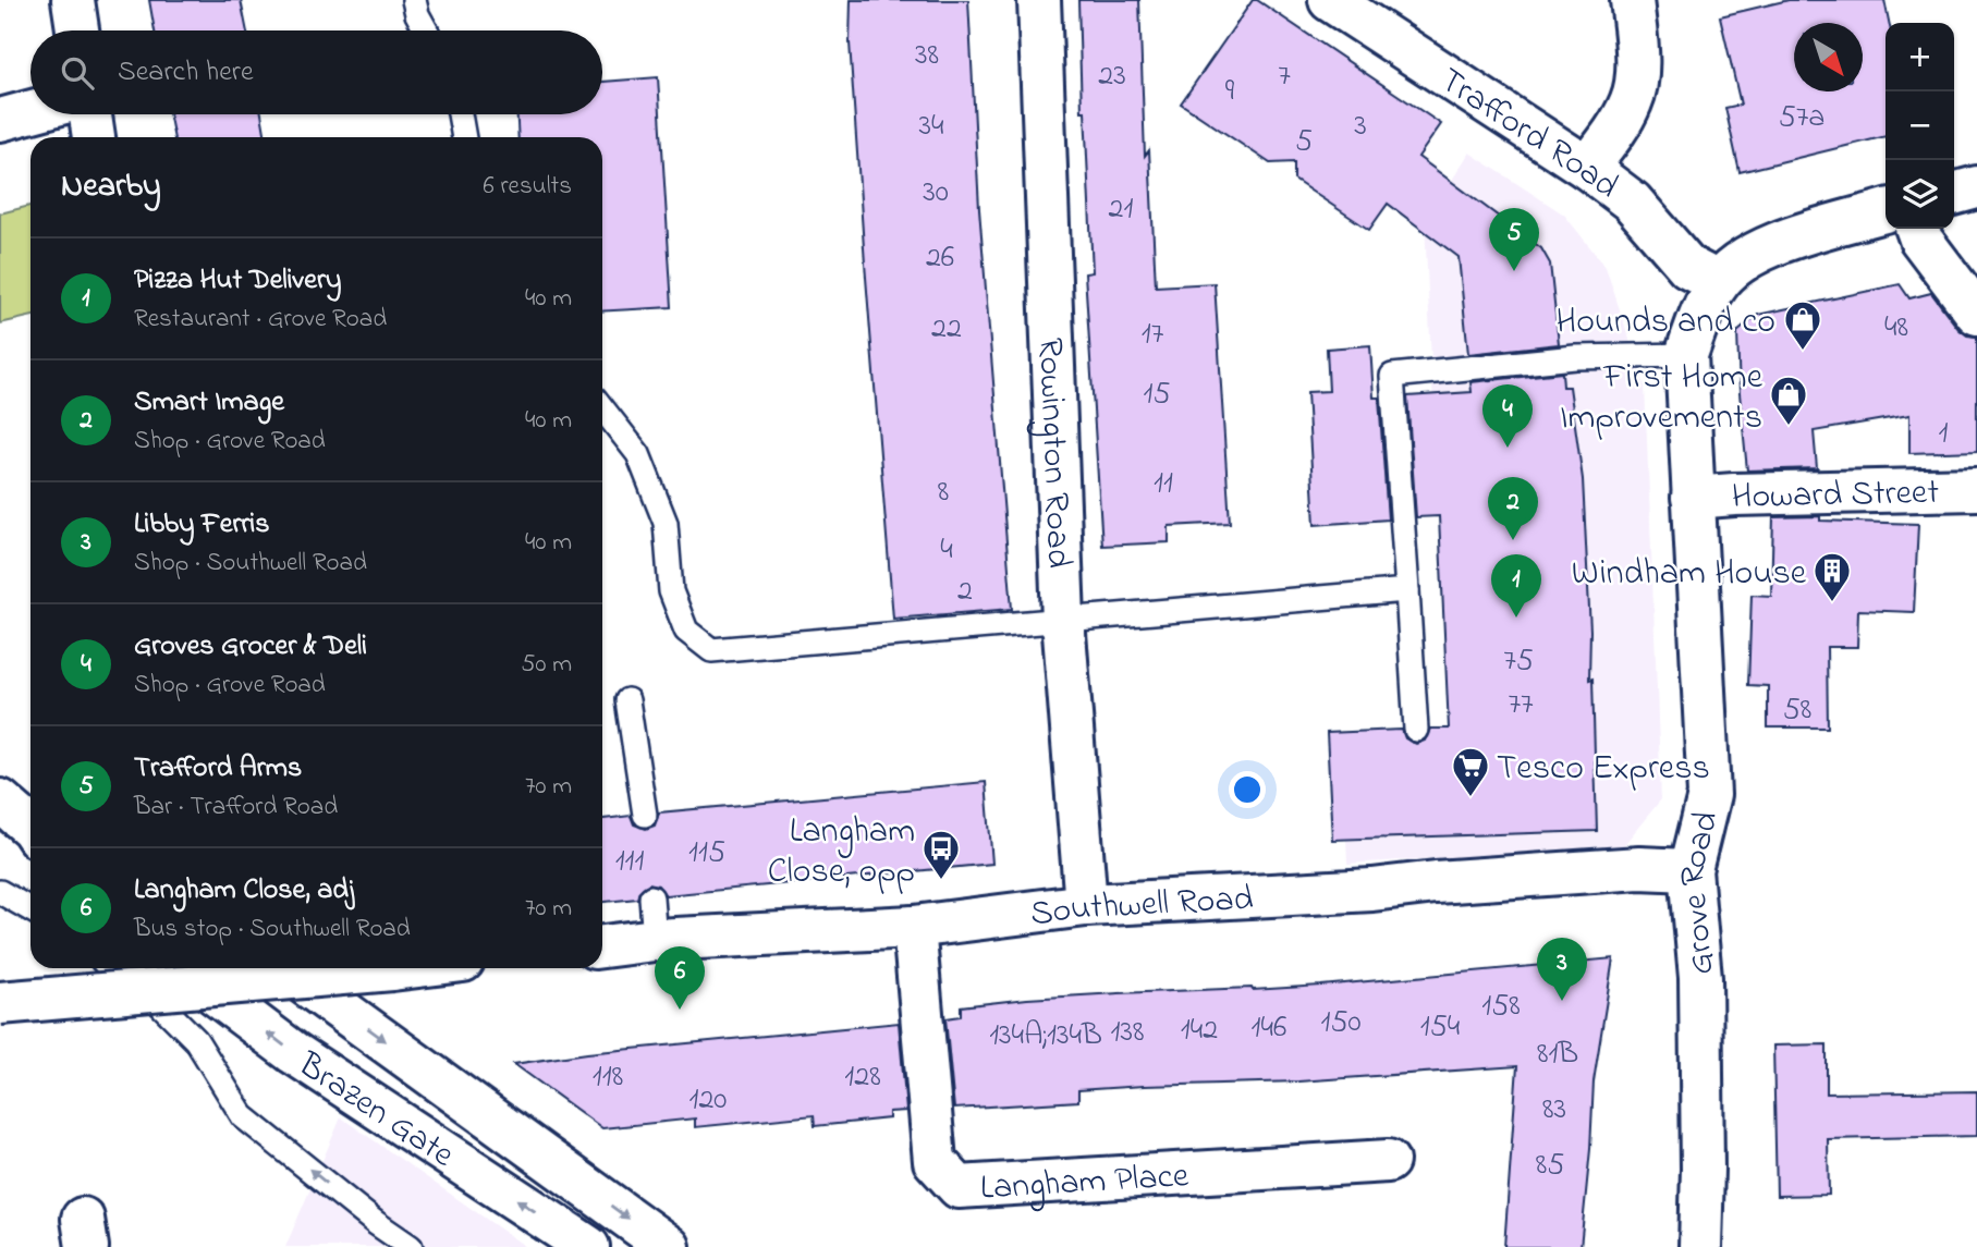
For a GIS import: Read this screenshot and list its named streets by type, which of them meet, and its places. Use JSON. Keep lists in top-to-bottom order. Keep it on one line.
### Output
{"streets":{"street":["Trafford Road","Rowington Road","Howard Street","Grove Road","Southwell Road","Brazen Gate","Langham Place"]},"crossings":[["Trafford Road","Grove Road"],["Rowington Road","Southwell Road"],["Howard Street","Grove Road"],["Grove Road","Southwell Road"],["Southwell Road","Langham Place"]],"places":{"shop":["Hounds and co","First Home Improvements"],"building":["Windham House"],"supermarket":["Tesco Express"],"bus stop":["Langham Close, opp"]},"house_numbers":["38","23","7","9","57a","34","3","5","30","21","26","48","22","17","15","1","11","8","4","2","75","77","58","115","111","158","150","154","146","142","138","134A;134B","81B","118","128","120","83","85"],"north":"bottom right","page":{"map_buttons":["+","−"],"search":"Search here","heading":["Nearby","6 results"],"pins":["5","4","2","1","3","6"],"list":[{"mark":"1","name":"Pizza Hut Delivery","note":"Restaurant · Grove Road","value":"40 m"},{"mark":"2","name":"Smart Image","note":"Shop · Grove Road","value":"40 m"},{"mark":"3","name":"Libby Ferris","note":"Shop · Southwell Road","value":"40 m"},{"mark":"4","name":"Groves Grocer & Deli","note":"Shop · Grove Road","value":"50 m"},{"mark":"5","name":"Trafford Arms","note":"Bar · Trafford Road","value":"70 m"},{"mark":"6","name":"Langham Close, adj","note":"Bus stop · Southwell Road","value":"70 m"}]}}
